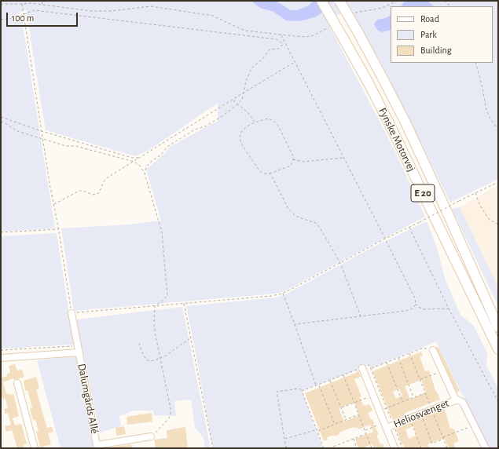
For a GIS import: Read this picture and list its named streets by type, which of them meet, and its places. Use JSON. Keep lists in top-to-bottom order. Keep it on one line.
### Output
{"streets":{"highway":["Fynske Motorvej","E 20"],"street":["Dalumgårds Allé","Heliosvænget"]},"legend":["Road","Park","Building"],"scale_bar":"100 m"}
